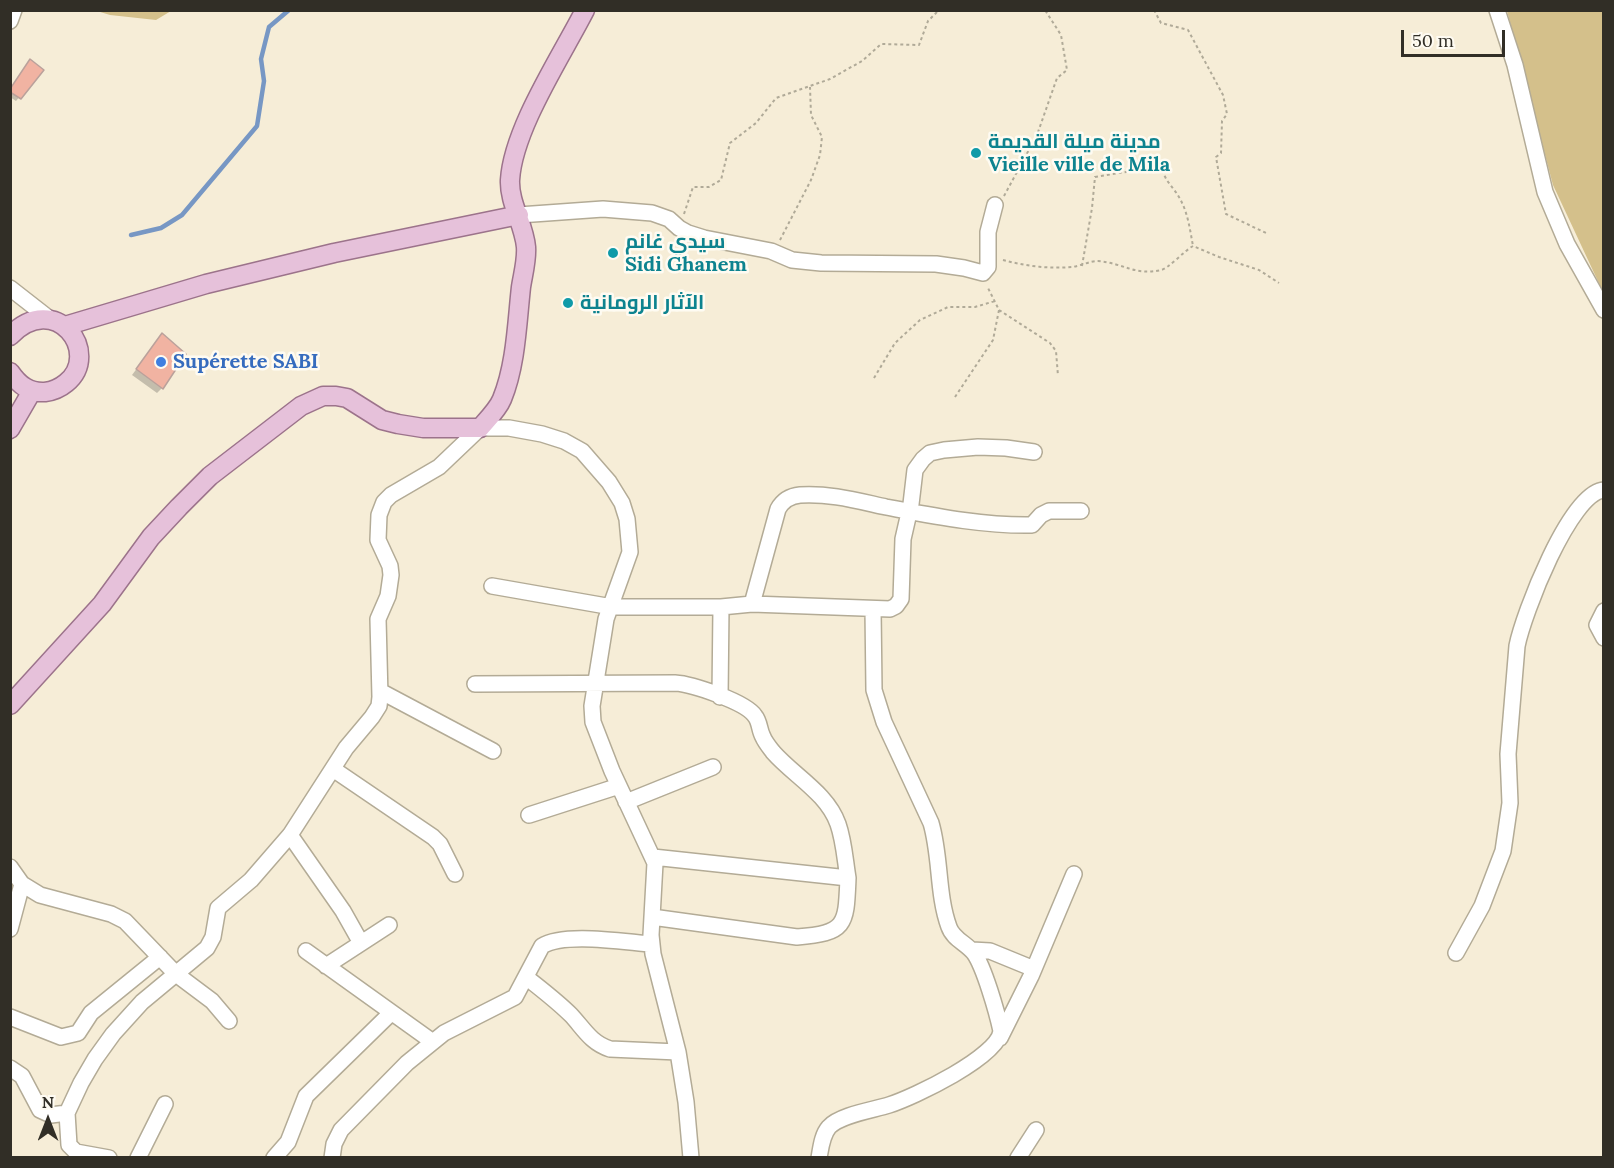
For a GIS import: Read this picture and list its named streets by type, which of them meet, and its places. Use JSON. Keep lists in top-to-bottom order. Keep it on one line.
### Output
{"places":["مدينة ميلة القديمة Vieille ville de Mila","سيدي غانم Sidi Ghanem","الآثار الرومانية","Supérette SABI"],"scale_bar":"50 m","north":"top"}
